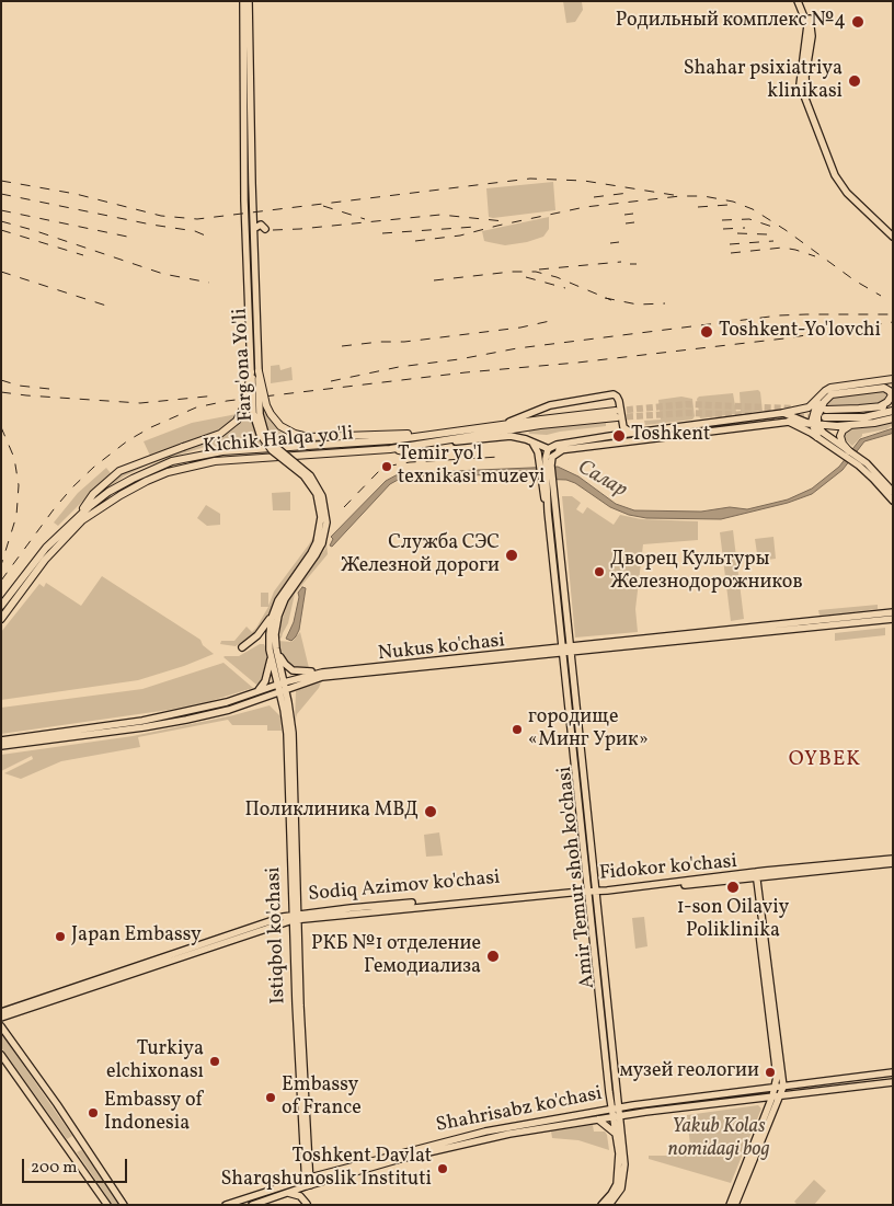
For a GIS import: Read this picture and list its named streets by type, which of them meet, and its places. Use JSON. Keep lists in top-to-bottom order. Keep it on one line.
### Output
{"streets":{"highway":["Kichik Halqa yo'li"],"main road":["Farg'ona Yo'li","Nukus ko'chasi","Fidokor ko'chasi","Amir Temur shoh ko'chasi","Sodiq Azimov ko'chasi","Istiqbol ko'chasi","Shahrisabz ko'chasi"]},"crossings":[["Farg'ona Yo'li","Nukus ko'chasi"],["Farg'ona Yo'li","Istiqbol ko'chasi"],["Nukus ko'chasi","Amir Temur shoh ko'chasi"],["Nukus ko'chasi","Istiqbol ko'chasi"],["Fidokor ko'chasi","Amir Temur shoh ko'chasi"],["Fidokor ko'chasi","Sodiq Azimov ko'chasi"],["Amir Temur shoh ko'chasi","Sodiq Azimov ko'chasi"],["Amir Temur shoh ko'chasi","Shahrisabz ko'chasi"],["Sodiq Azimov ko'chasi","Istiqbol ko'chasi"],["Istiqbol ko'chasi","Shahrisabz ko'chasi"]],"districts":["OYBEK"],"water":["Салар"],"parks":["Yakub Kolas nomidagi bog"],"places":["Родильный комплекс №4","Shahar psixiatriya klinikasi","Toshkent-Yo'lovchi","Toshkent","Temir yo'l texnikasi muzeyi","Служба СЭС Железной дороги","Дворец Культуры Железнодорожников","городище «Минг Урик»","Поликлиника МВД","1-son Oilaviy Poliklinika","Japan Еmbassy","РКБ №1 отделение Гемодиализа","Turkiya elchixonası","музей геологии","Embassy of France","Embassy of Indonesia","Toshkent Davlat Sharqshunoslik Instituti"],"scale_bar":"200 m"}
